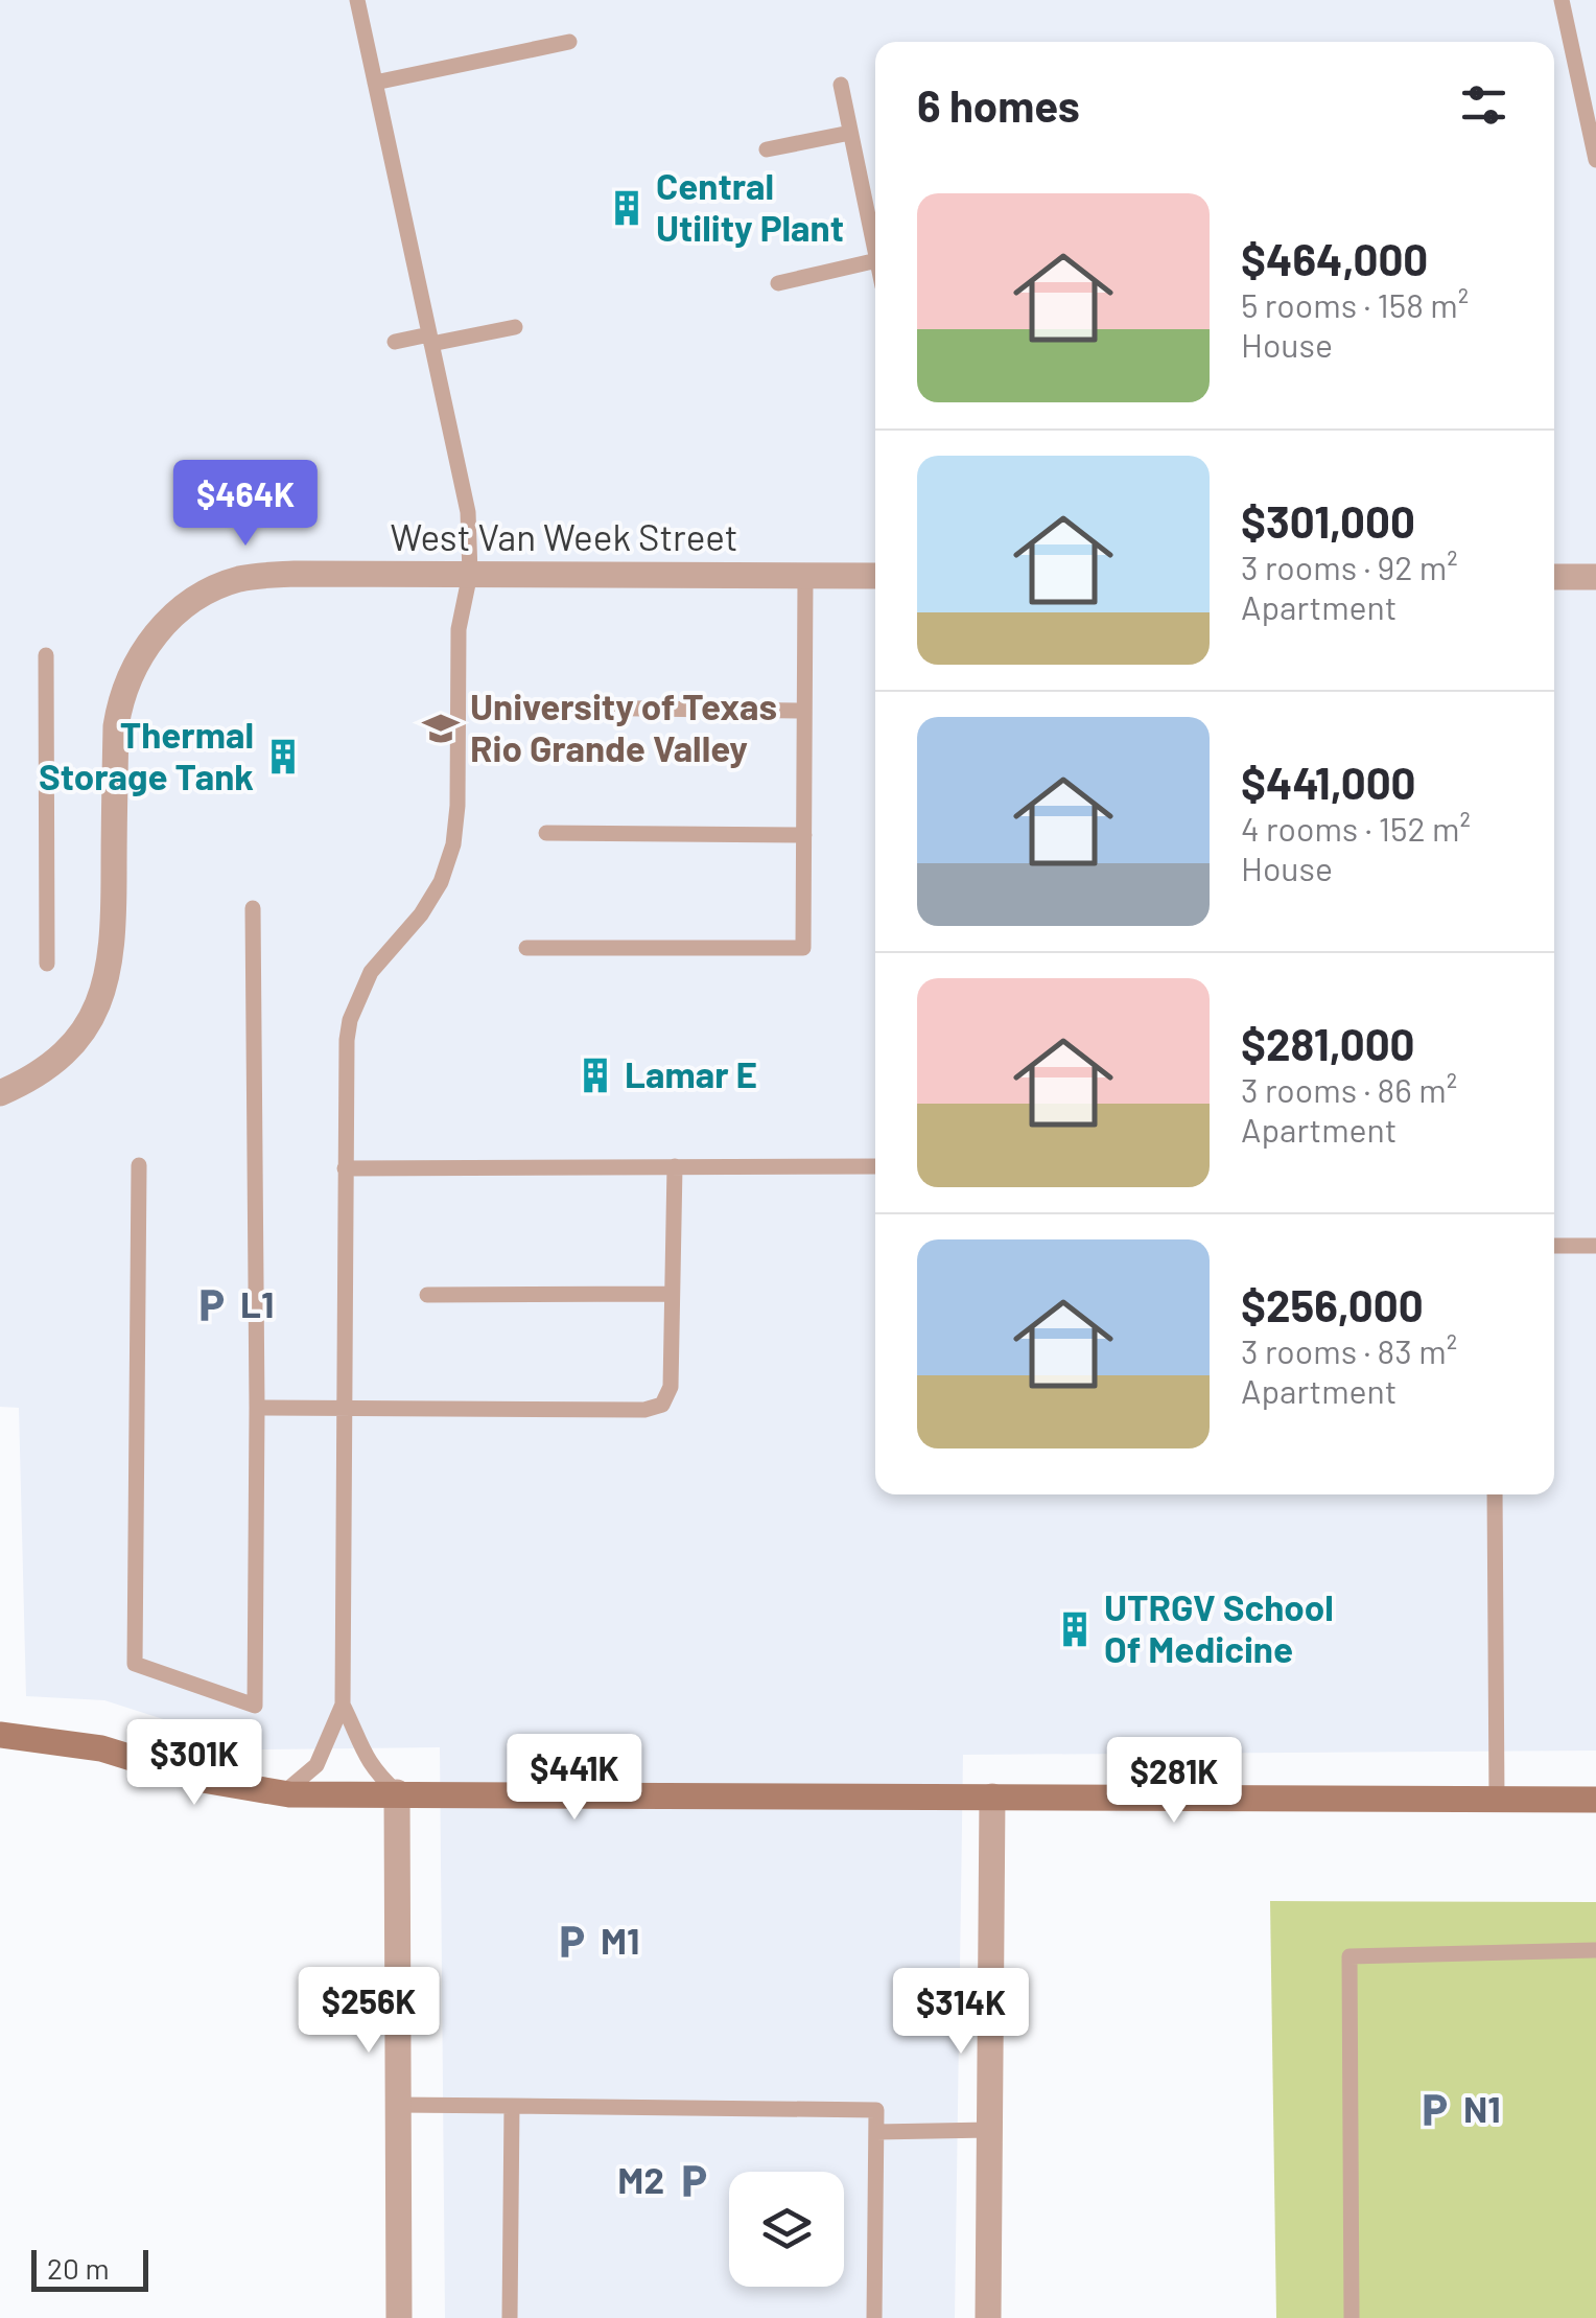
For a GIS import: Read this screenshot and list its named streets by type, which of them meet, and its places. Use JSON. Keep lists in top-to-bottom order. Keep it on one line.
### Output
{"streets":{"street":["West Van Week Street"]},"places":{"building":["Central Utility Plant","Thermal Storage Tank","Lamar E","UTRGV School Of Medicine"],"school or university":["University of Texas Rio Grande Valley"],"parking":["L1","M1","N1","M2"]},"scale_bar":"20 m","page":{"heading":"6 homes","list":[{"name":"$464,000","note":"5 rooms · 158 m² · House"},{"name":"$301,000","note":"3 rooms · 92 m² · Apartment"},{"name":"$441,000","note":"4 rooms · 152 m² · House"},{"name":"$281,000","note":"3 rooms · 86 m² · Apartment"},{"name":"$256,000","note":"3 rooms · 83 m² · Apartment"}],"price":["$464K","$301K","$441K","$281K","$256K","$314K"],"scale":"20 m"}}
